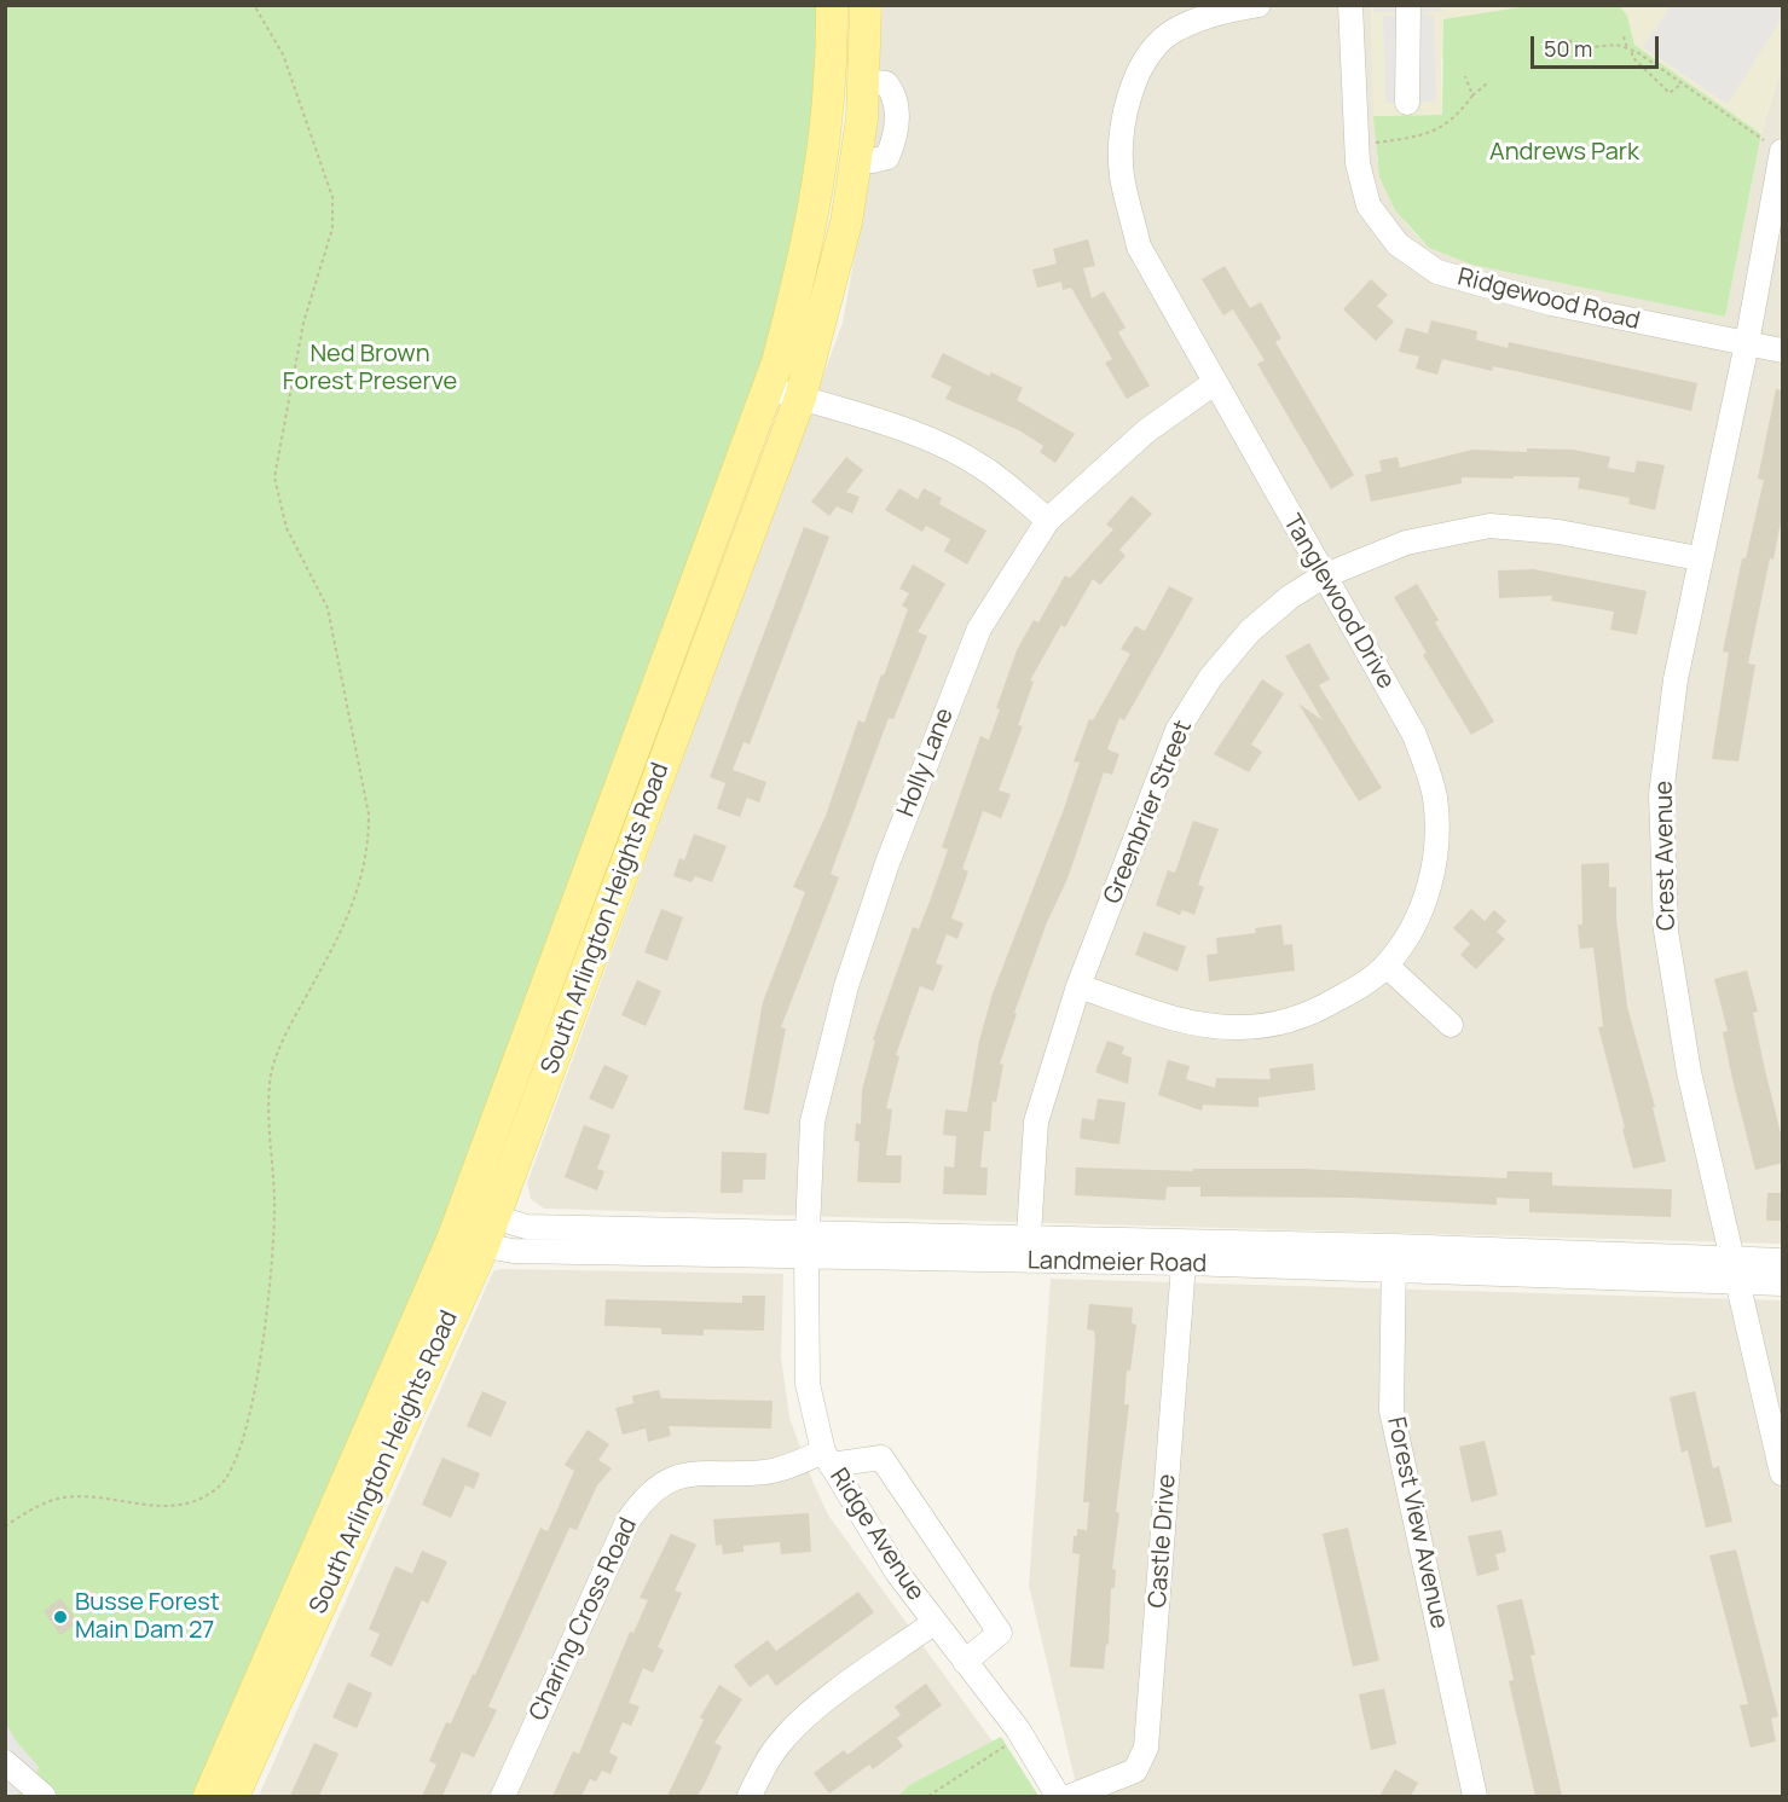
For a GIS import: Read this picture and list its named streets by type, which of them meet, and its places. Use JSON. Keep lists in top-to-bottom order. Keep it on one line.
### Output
{"streets":{"main road":["South Arlington Heights Road"],"street":["Ridgewood Road","Tanglewood Drive","Holly Lane","Greenbrier Street","Crest Avenue","Landmeier Road","Forest View Avenue","Ridge Avenue","Castle Drive","Charing Cross Road"]},"crossings":[["Ridgewood Road","Crest Avenue"],["Tanglewood Drive","Holly Lane"],["Tanglewood Drive","Greenbrier Street"],["Holly Lane","Landmeier Road"],["Holly Lane","Ridge Avenue"],["Greenbrier Street","Crest Avenue"],["Greenbrier Street","Landmeier Road"],["Crest Avenue","Landmeier Road"],["South Arlington Heights Road","Landmeier Road"],["Landmeier Road","Forest View Avenue"],["Landmeier Road","Ridge Avenue"],["Landmeier Road","Castle Drive"],["Ridge Avenue","Charing Cross Road"]],"parks":["Andrews Park","Ned Brown Forest Preserve"],"places":["Busse Forest Main Dam 27"],"scale_bar":"50 m"}
